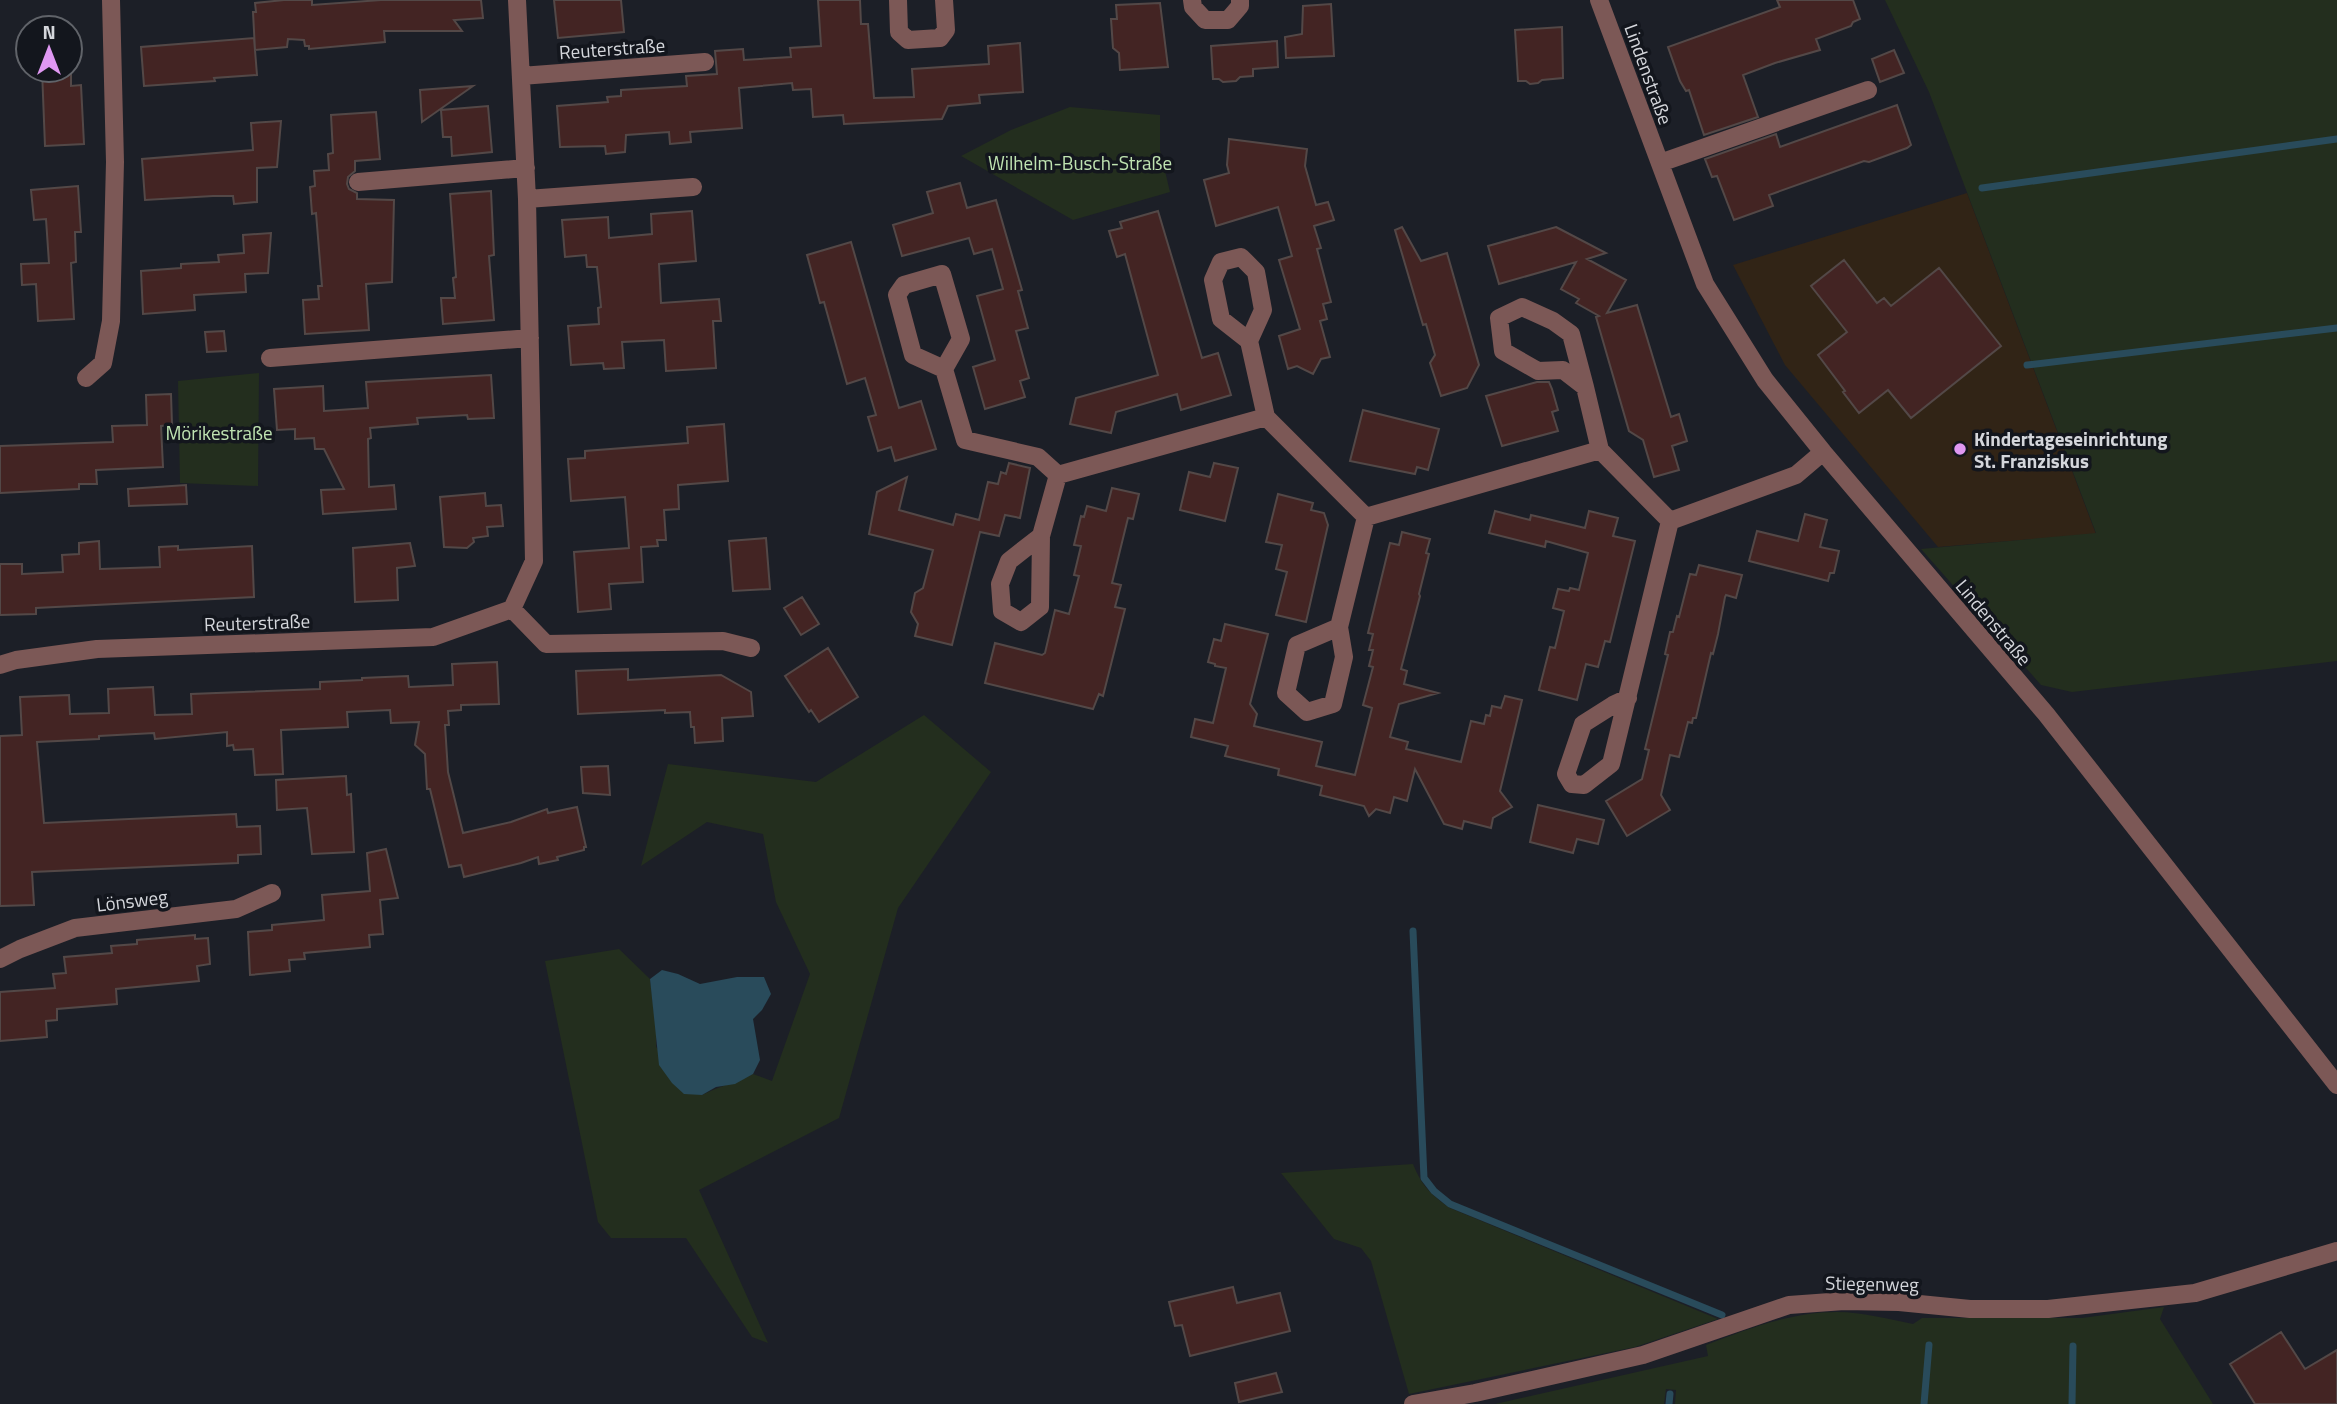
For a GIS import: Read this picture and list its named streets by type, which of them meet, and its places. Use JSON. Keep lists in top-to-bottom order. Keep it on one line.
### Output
{"streets":{"street":["Reuterstraße","Lindenstraße","Lönsweg","Stiegenweg"]},"parks":["Wilhelm-Busch-Straße","Mörikestraße"],"places":["Kindertageseinrichtung St. Franziskus"],"north":"top"}
